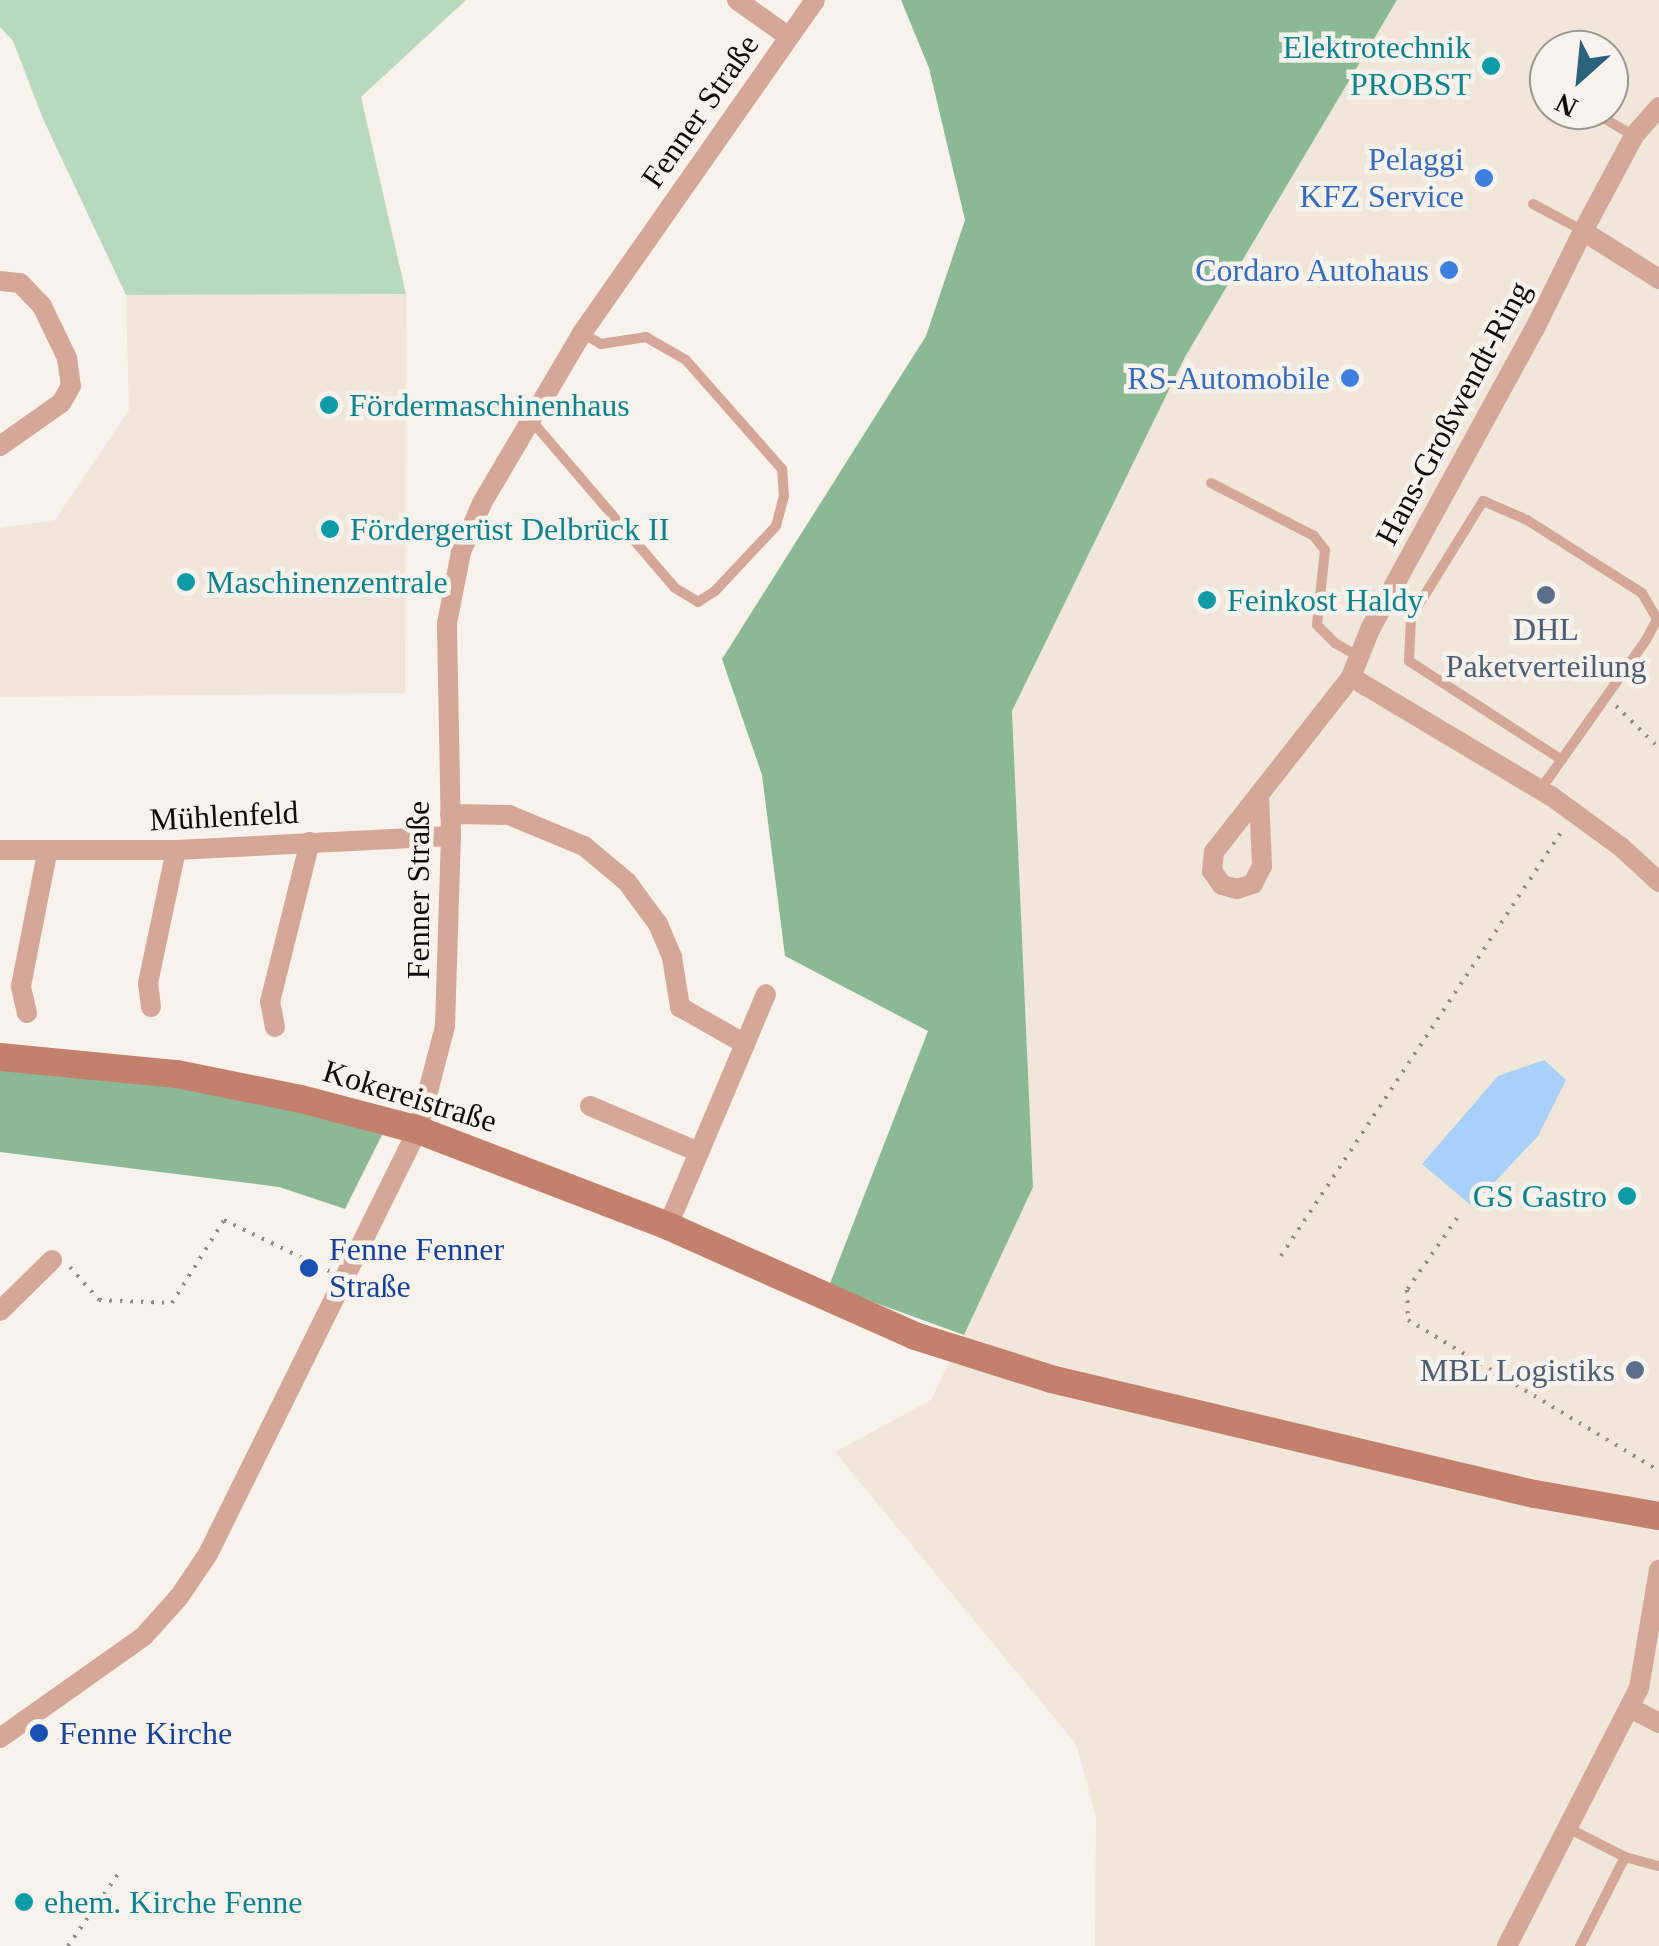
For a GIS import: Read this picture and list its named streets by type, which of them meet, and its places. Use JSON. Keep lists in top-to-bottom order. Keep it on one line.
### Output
{"streets":{"main road":["Kokereistraße"],"street":["Fenner Straße","Hans-Großwendt-Ring","Mühlenfeld"]},"crossings":[["Fenner Straße","Mühlenfeld"],["Fenner Straße","Kokereistraße"]],"places":["Elektrotechnik PROBST","Pelaggi KFZ Service","Cordaro Autohaus","RS-Automobile","Fördermaschinenhaus","Fördergerüst Delbrück II","Maschinenzentrale","DHL Paketverteilung","Feinkost Haldy","GS Gastro","Fenne Fenner Straße","MBL Logistiks","Fenne Kirche","ehem. Kirche Fenne"],"north":"bottom left"}
